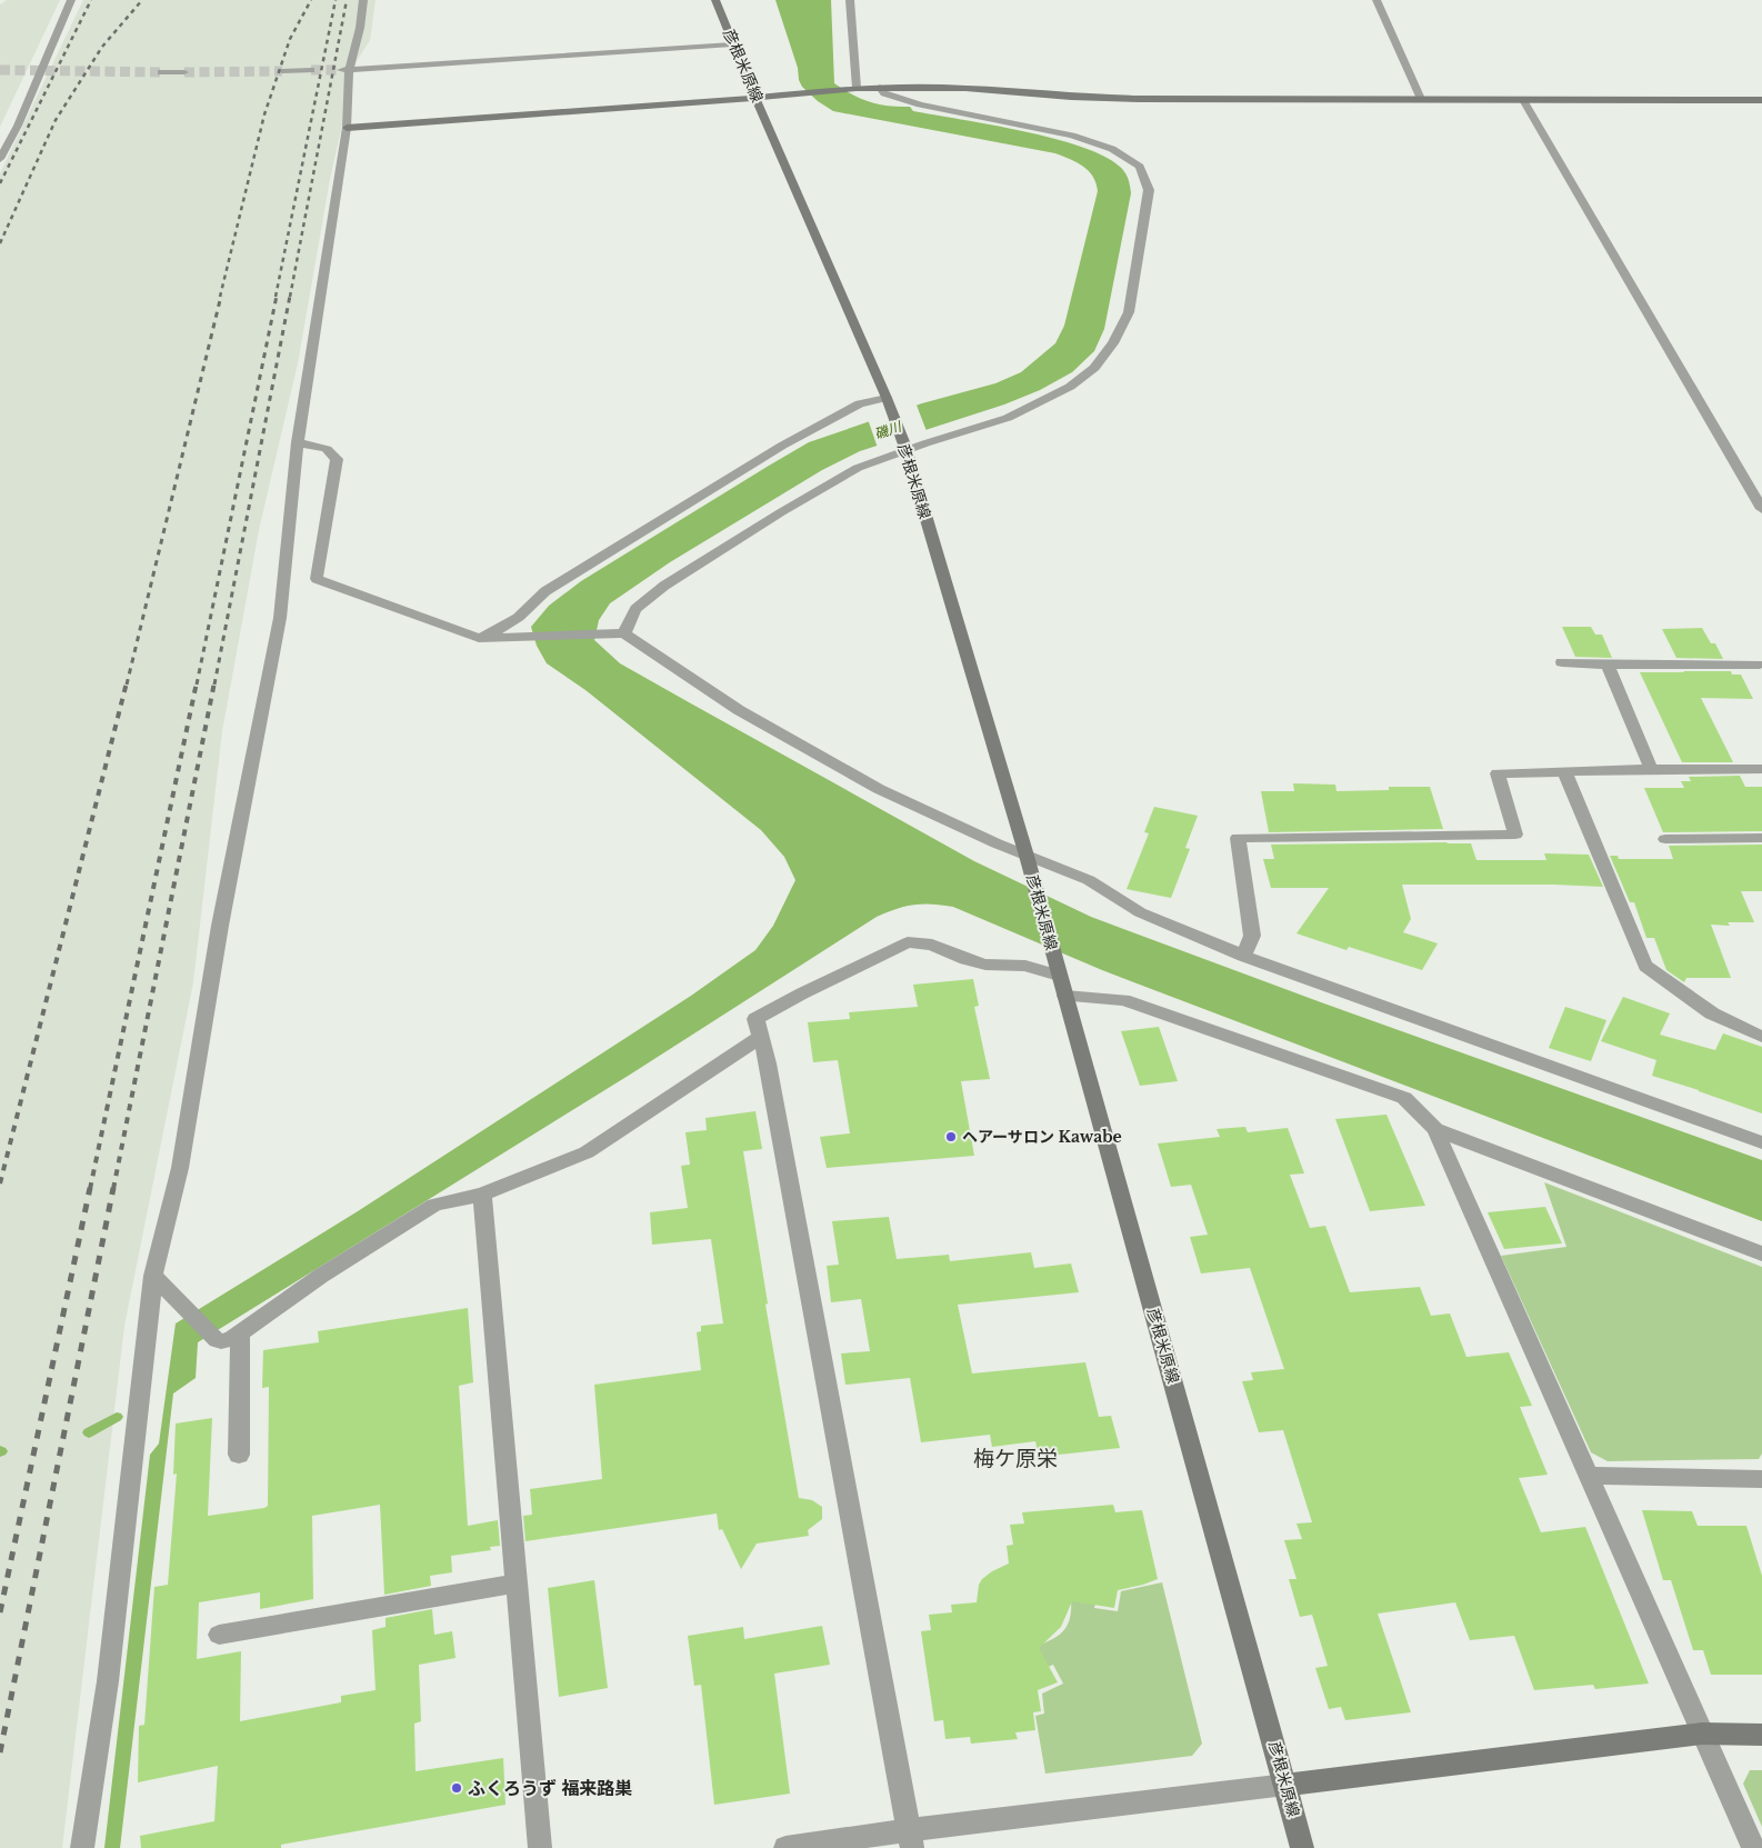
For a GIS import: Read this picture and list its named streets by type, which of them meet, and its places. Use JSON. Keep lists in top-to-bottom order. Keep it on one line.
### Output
{"streets":{"main road":["彦根米原線"]},"districts":["梅ケ原栄"],"water":["磯川"],"places":["ヘアーサロン Kawabe","ふくろうず 福来路巣"]}
